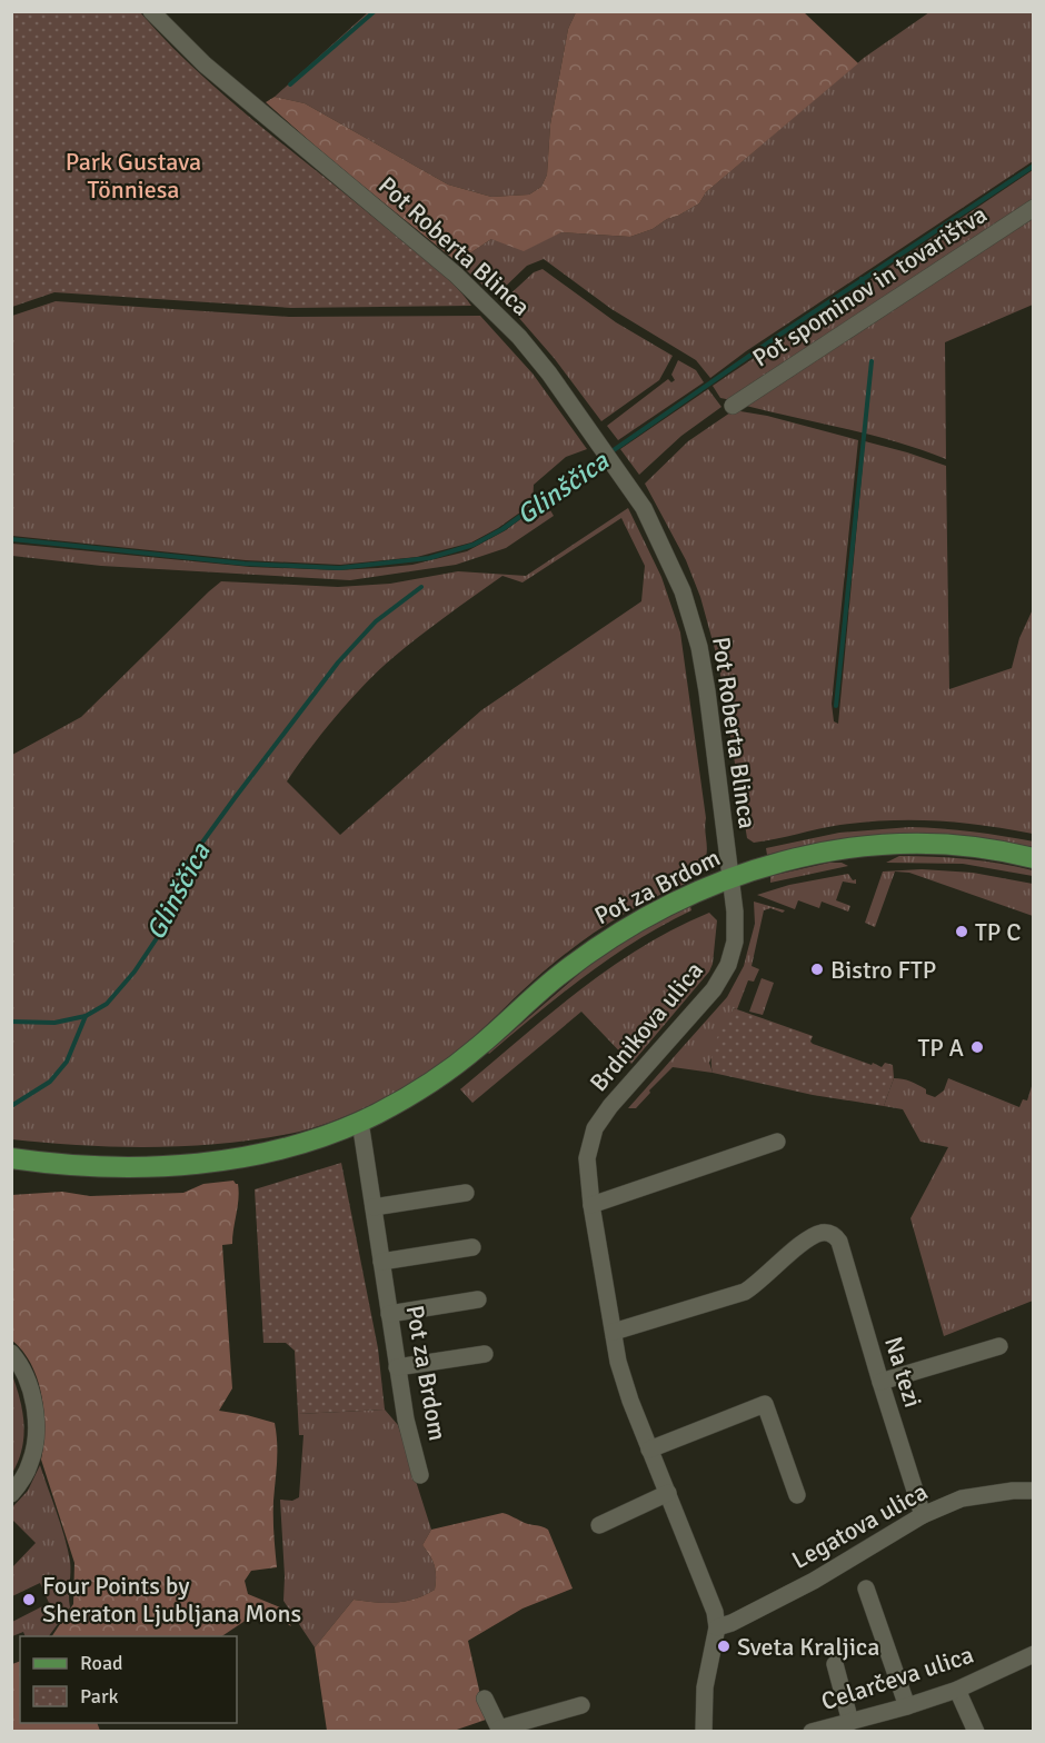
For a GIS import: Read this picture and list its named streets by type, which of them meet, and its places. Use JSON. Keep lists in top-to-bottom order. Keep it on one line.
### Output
{"streets":{"main road":["Pot za Brdom"],"street":["Pot Roberta Blinca","Pot spominov in tovarištva","Brdnikova ulica","Na tezi","Legatova ulica","Celarčeva ulica"]},"crossings":[["Pot Roberta Blinca","Pot za Brdom"],["Pot Roberta Blinca","Brdnikova ulica"],["Pot za Brdom","Brdnikova ulica"],["Brdnikova ulica","Na tezi"],["Brdnikova ulica","Legatova ulica"],["Na tezi","Legatova ulica"]],"water":["Glinščica"],"parks":["Park Gustava Tönniesa"],"places":["TP C","Bistro FTP","TP A","Four Points by Sheraton Ljubljana Mons","Sveta Kraljica"],"legend":["Road","Park"]}
